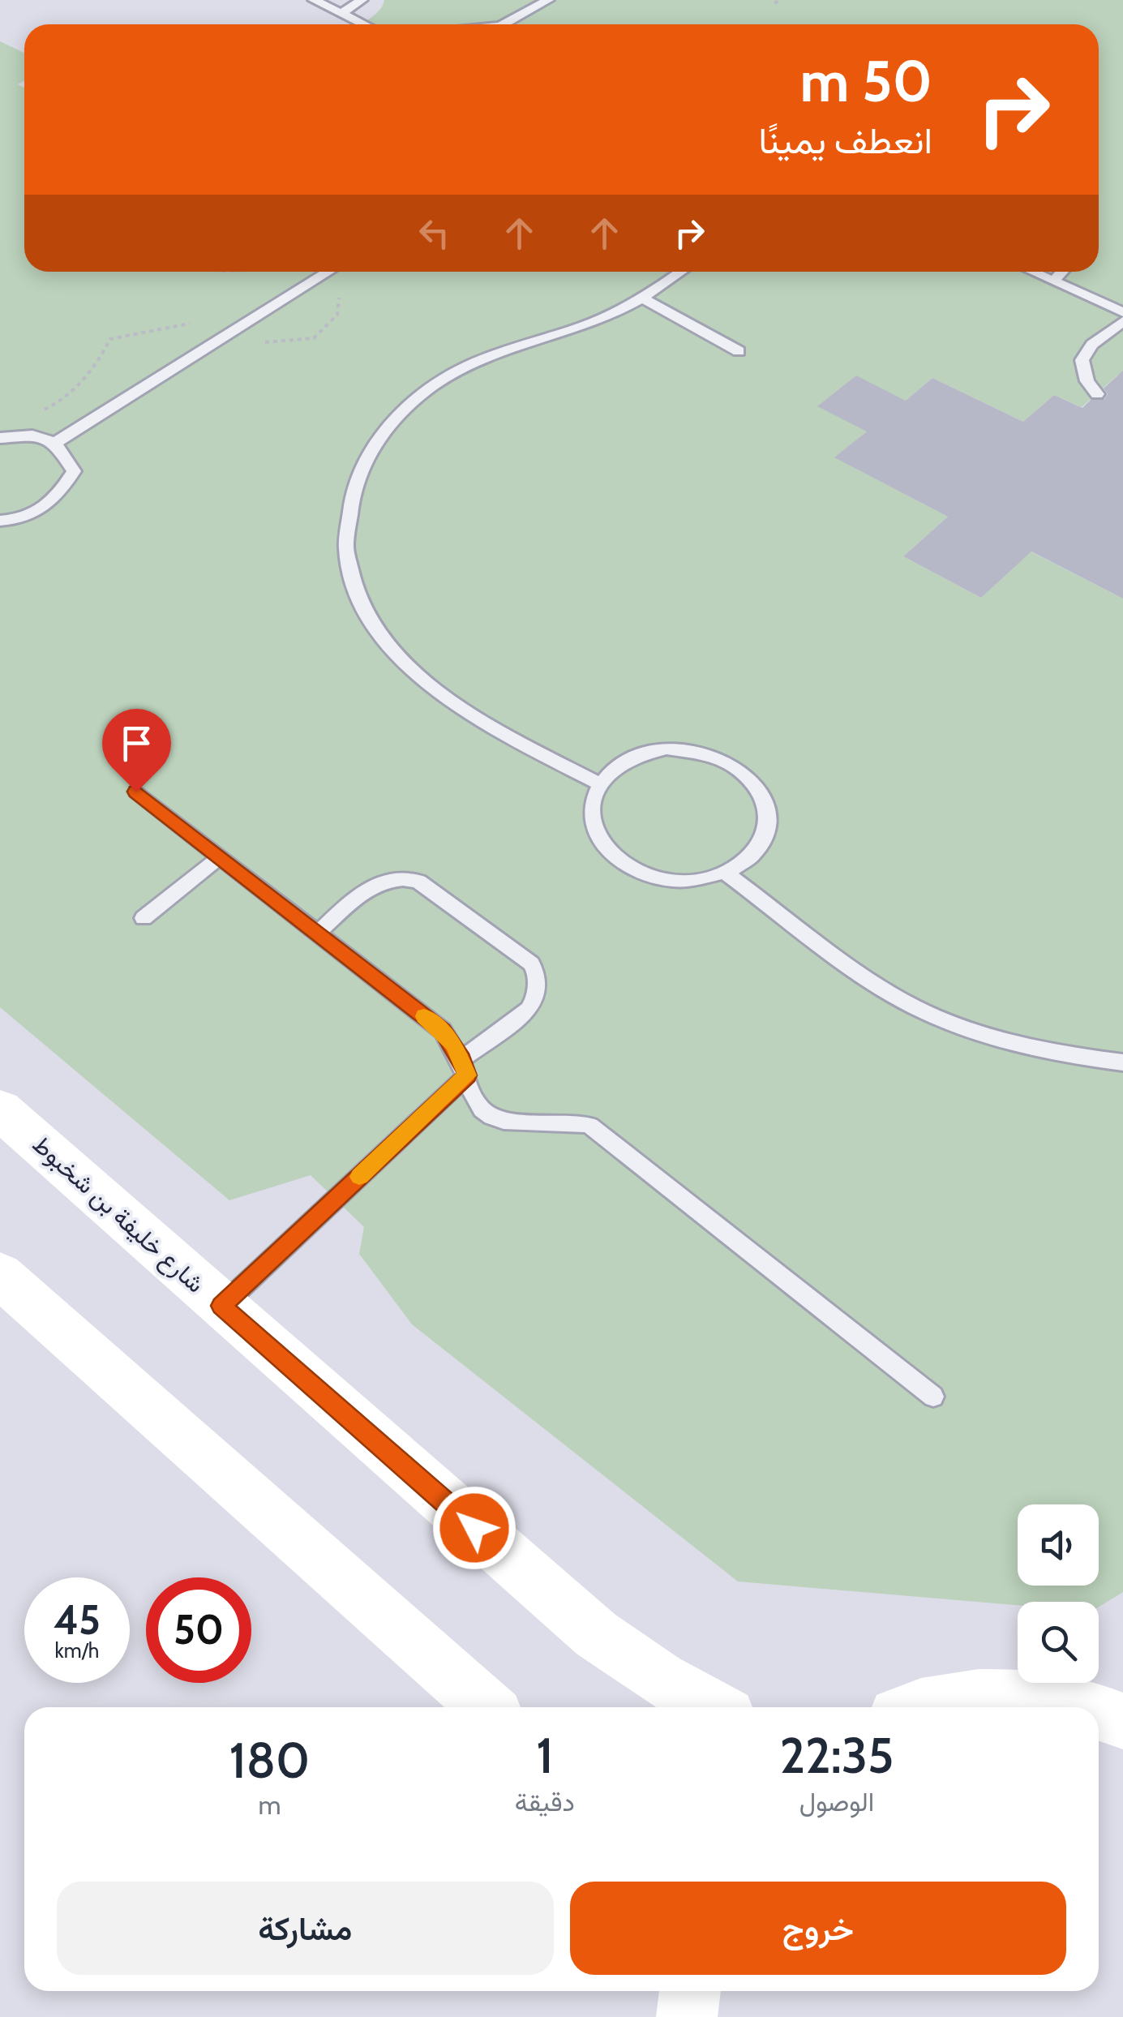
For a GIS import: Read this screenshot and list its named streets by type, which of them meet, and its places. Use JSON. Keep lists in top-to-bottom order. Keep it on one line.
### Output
{"streets":{"main road":["شارع خليفة بن شخبوط"]},"page":{"turn":["50 m","انعطف يمينًا"],"speed":"45 km/h","limit":"50","eta":["22:35","الوصول","1","دقيقة","180","m"],"buttons":["خروج","مشاركة"]}}
